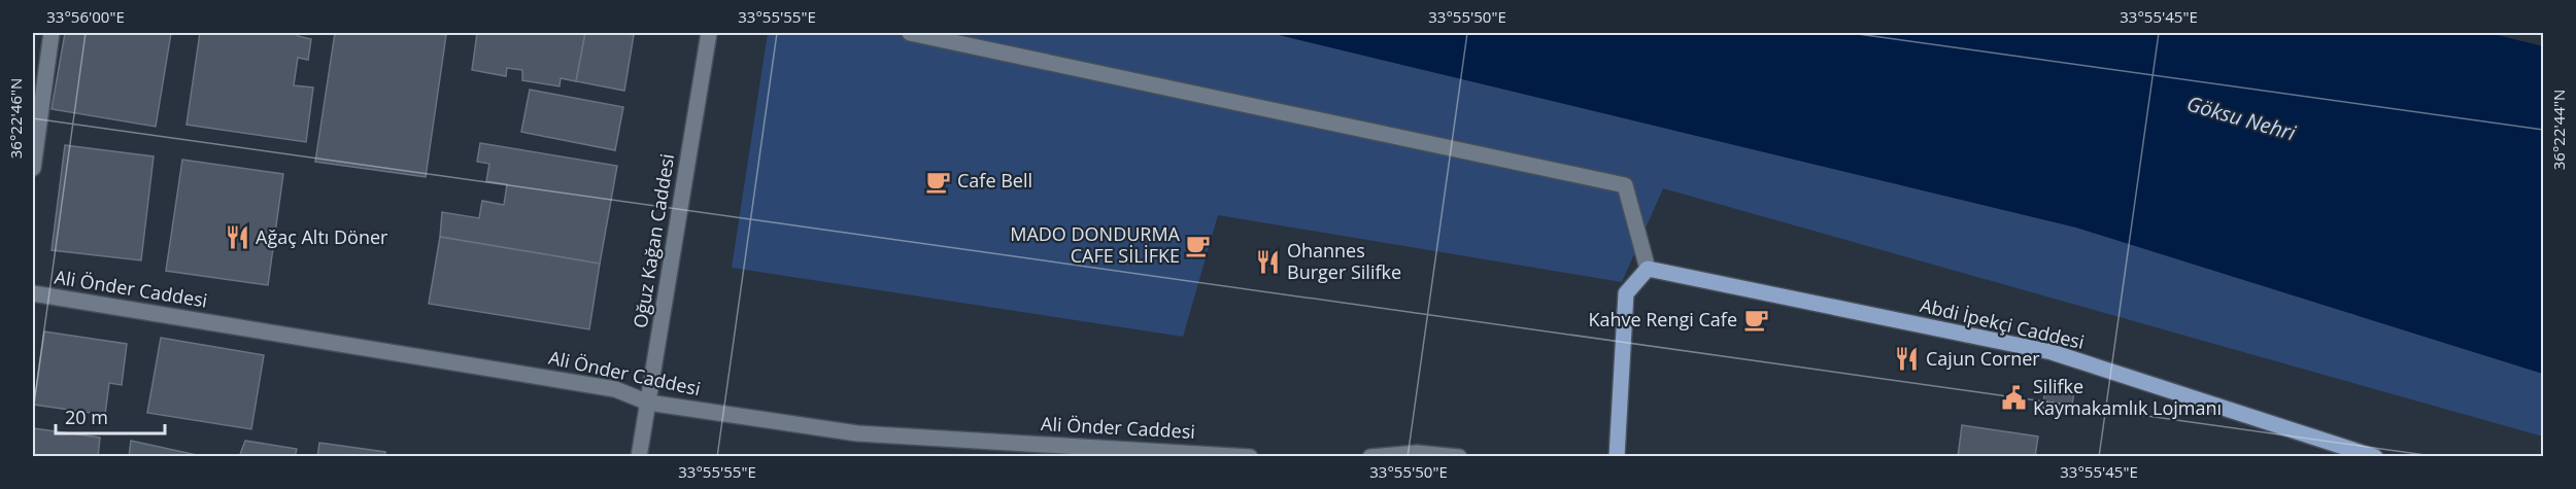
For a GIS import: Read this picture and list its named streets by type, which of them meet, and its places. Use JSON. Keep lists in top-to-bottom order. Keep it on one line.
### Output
{"streets":{"main road":["Abdi İpekçi Caddesi"],"street":["Oğuz Kağan Caddesi","Ali Önder Caddesi"]},"crossings":[["Oğuz Kağan Caddesi","Ali Önder Caddesi"]],"water":["Göksu Nehri"],"places":{"cafe":["Cafe Bell","MADO DONDURMA CAFE SİLİFKE","Kahve Rengi Cafe"],"restaurant":["Ağaç Altı Döner","Ohannes Burger Silifke","Cajun Corner"],"public building":["Silifke Kaymakamlık Lojmanı"]},"scale_bar":"20 m","coordinates":["33°56'00\"E","33°55'55\"E","33°55'50\"E","33°55'45\"E","36°22'46\"N","36°22'44\"N"]}
